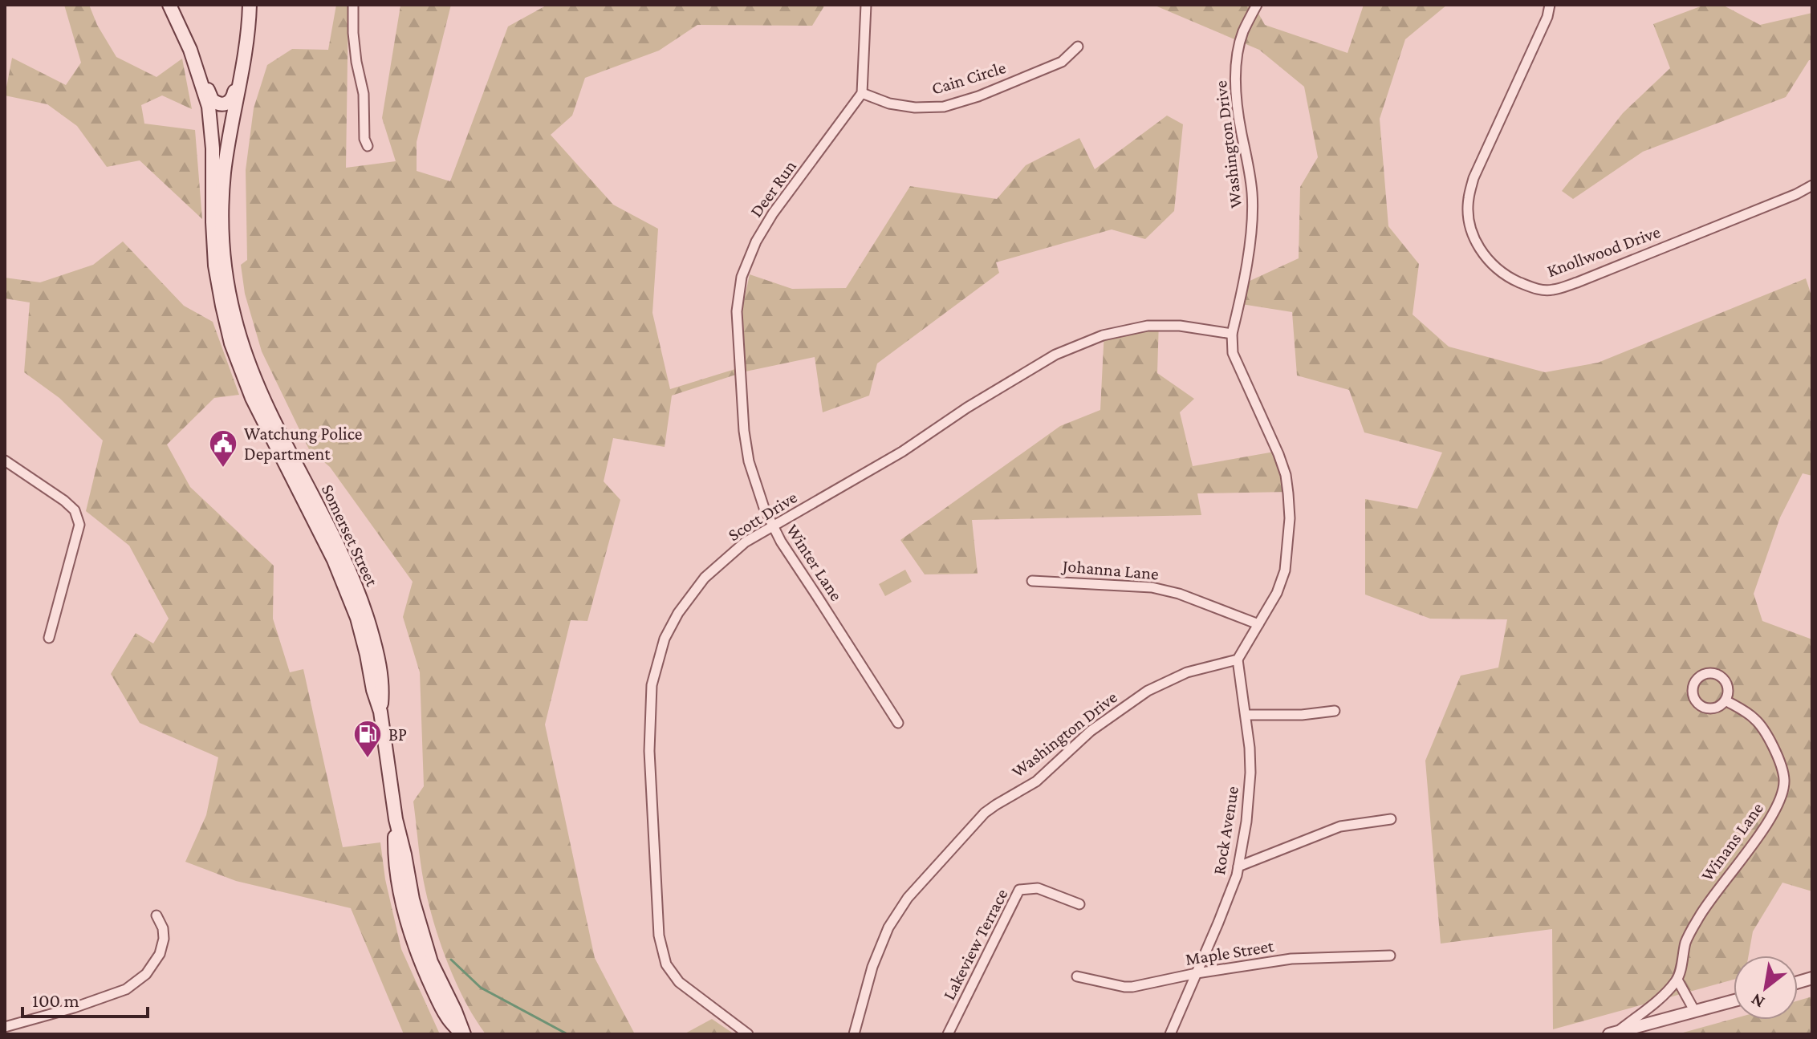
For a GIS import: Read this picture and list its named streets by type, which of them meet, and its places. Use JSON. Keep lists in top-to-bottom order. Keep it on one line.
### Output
{"streets":{"main road":["Somerset Street"],"street":["Cain Circle","Washington Drive","Deer Run","Knollwood Drive","Scott Drive","Winter Lane","Johanna Lane","Rock Avenue","Winans Lane","Lakeview Terrace","Maple Street"]},"crossings":[["Cain Circle","Deer Run"],["Washington Drive","Scott Drive"],["Washington Drive","Johanna Lane"],["Washington Drive","Rock Avenue"],["Deer Run","Winter Lane"],["Scott Drive","Winter Lane"],["Rock Avenue","Maple Street"]],"places":{"public building":["Watchung Police Department"],"fuel station":["BP"]},"scale_bar":"100 m","north":"bottom left"}
